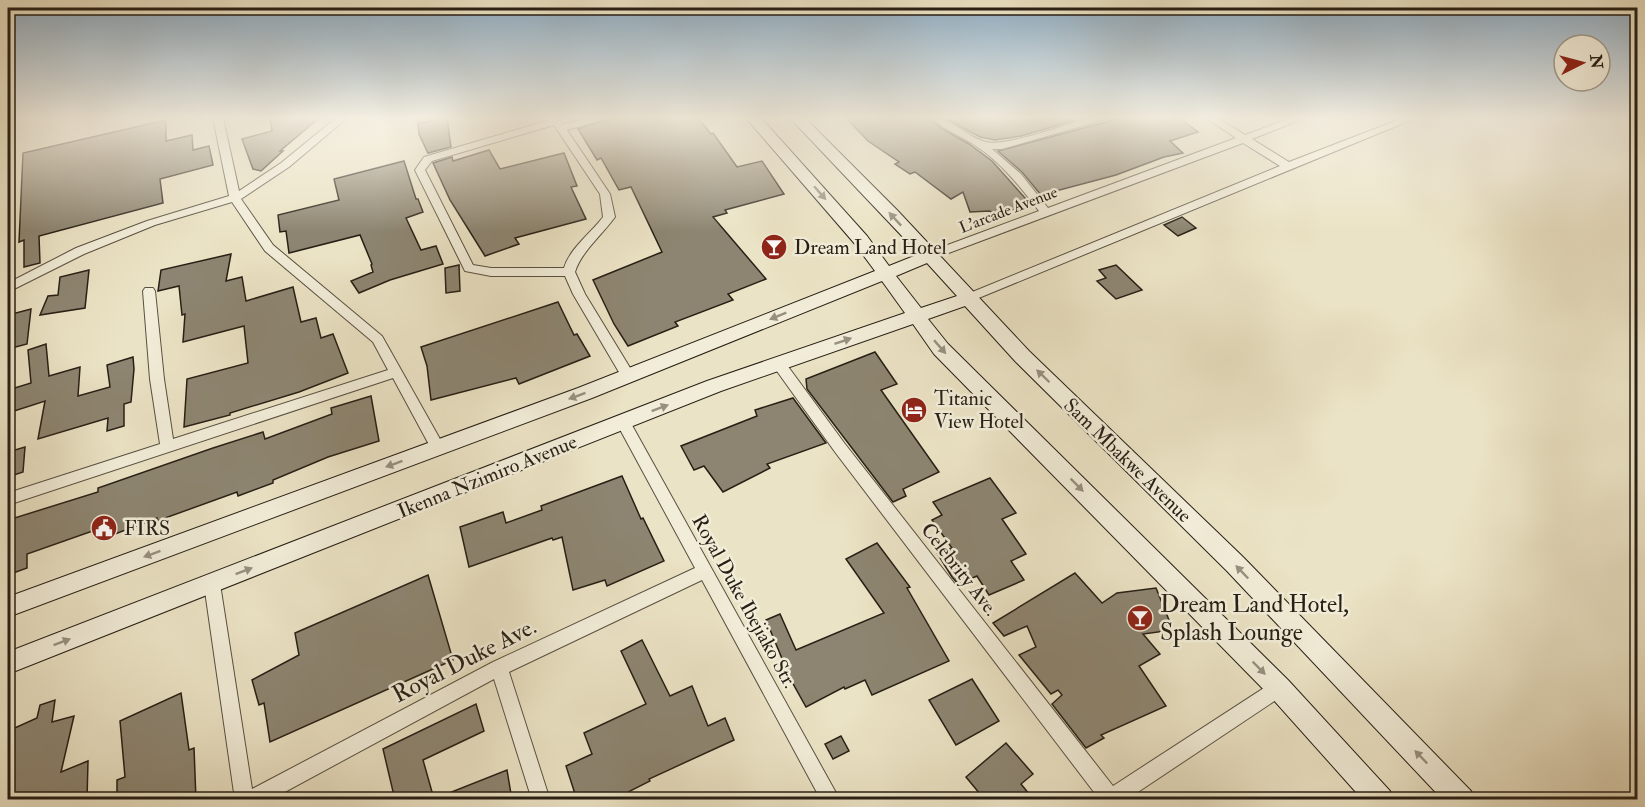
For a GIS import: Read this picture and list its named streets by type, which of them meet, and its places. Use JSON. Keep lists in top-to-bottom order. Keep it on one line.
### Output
{"streets":{"main road":["Sam Mbakwe Avenue","Ikenna Nzimiro Avenue"],"street":["L’arcade Avenue","Celebrity Ave.","Royal Duke Ibejiako Str.","Royal Duke Ave."]},"crossings":[["L’arcade Avenue","Sam Mbakwe Avenue"],["L’arcade Avenue","Ikenna Nzimiro Avenue"],["Sam Mbakwe Avenue","Ikenna Nzimiro Avenue"],["Ikenna Nzimiro Avenue","Celebrity Ave."],["Ikenna Nzimiro Avenue","Royal Duke Ibejiako Str."],["Royal Duke Ibejiako Str.","Royal Duke Ave."]],"places":{"bar":["Dream Land Hotel","Dream Land Hotel, Splash Lounge"],"hotel":["Titanic View Hotel"],"public building":["FIRS"]},"north":"right"}
